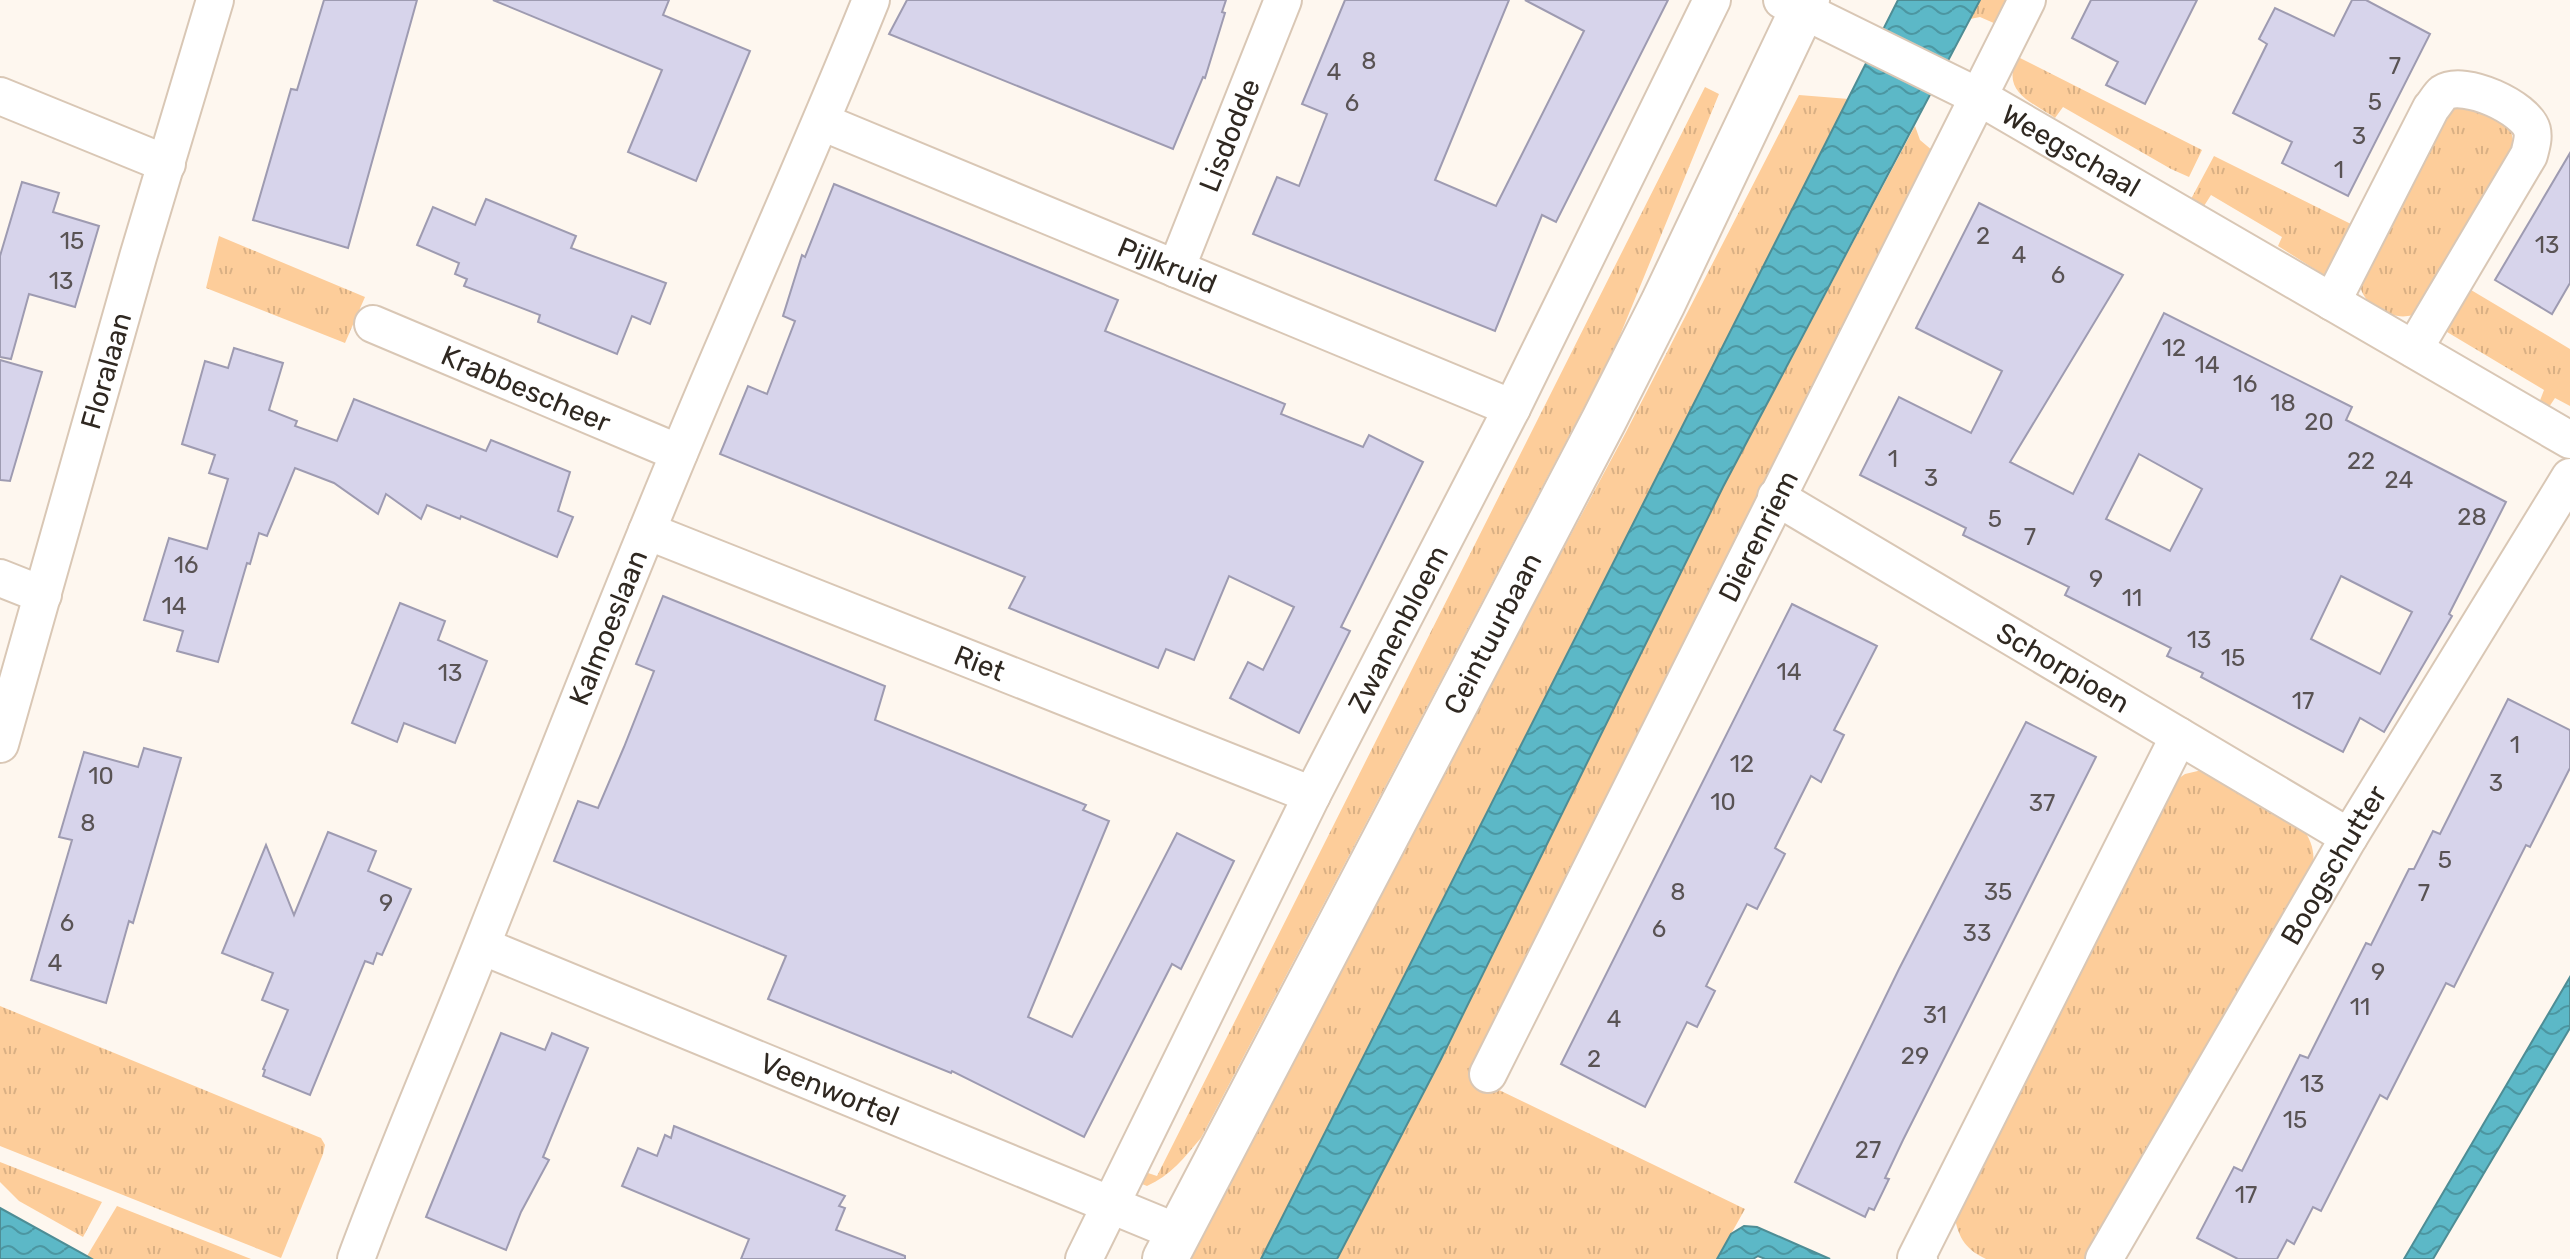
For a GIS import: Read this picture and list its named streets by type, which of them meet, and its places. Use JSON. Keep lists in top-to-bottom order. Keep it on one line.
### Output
{"streets":{"street":["Lisdodde","Weegschaal","Pijlkruid","Floralaan","Krabbescheer","Dierenriem","Kalmoeslaan","Zwanenbloem","Ceintuurbaan","Riet","Schorpioen","Boogschutter","Veenwortel"]},"crossings":[["Lisdodde","Pijlkruid"],["Weegschaal","Dierenriem"],["Weegschaal","Ceintuurbaan"],["Pijlkruid","Kalmoeslaan"],["Pijlkruid","Zwanenbloem"],["Krabbescheer","Kalmoeslaan"],["Dierenriem","Schorpioen"],["Kalmoeslaan","Riet"],["Kalmoeslaan","Veenwortel"],["Zwanenbloem","Riet"],["Zwanenbloem","Veenwortel"],["Ceintuurbaan","Veenwortel"],["Schorpioen","Boogschutter"]],"house_numbers":["8","7","4","5","6","3","1","2","15","13","4","6","13","12","14","16","18","20","1","22","3","24","28","5","7","16","9","11","14","13","15","14","13","17","1","12","10","3","10","37","8","5","8","35","7","9","6","6","33","4","9","11","31","4","29","2","13","15","27","17"]}
